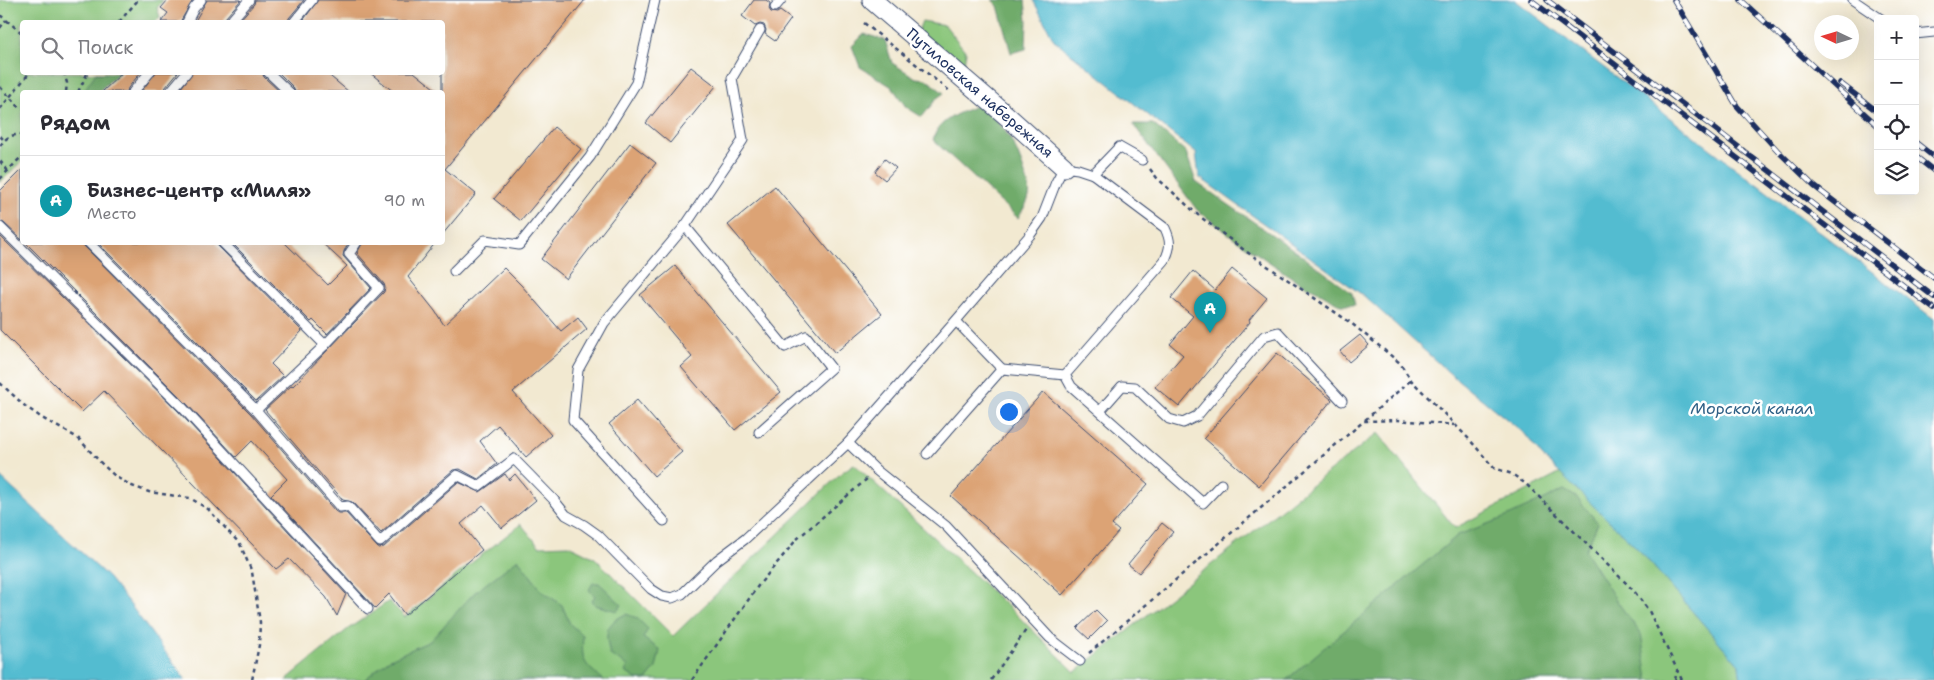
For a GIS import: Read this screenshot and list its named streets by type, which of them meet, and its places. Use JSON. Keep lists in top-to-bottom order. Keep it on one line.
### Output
{"streets":{"street":["Путиловская набережная"]},"water":["Морской канал"],"north":"left","page":{"map_buttons":["+","−"],"search":"Поиск","heading":"Рядом","list":[{"mark":"A","name":"Бизнес-центр «Миля»","note":"Место","value":"90 m"}],"pins":"A"}}
